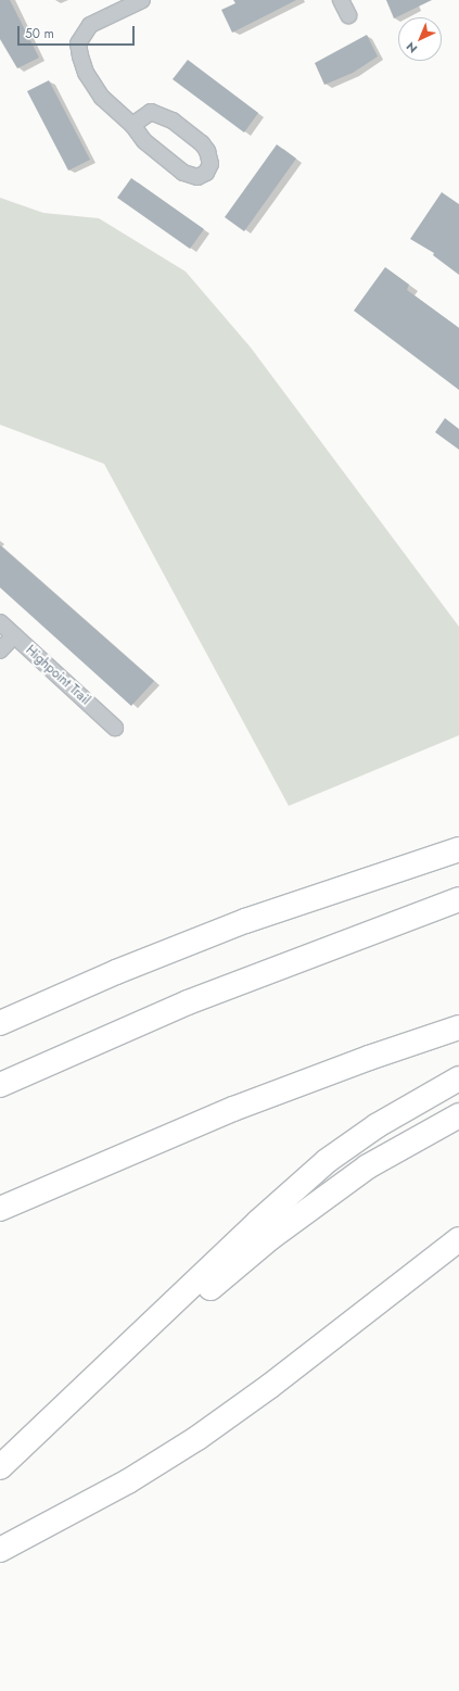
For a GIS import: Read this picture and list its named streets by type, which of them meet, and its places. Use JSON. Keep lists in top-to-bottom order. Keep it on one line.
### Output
{"streets":{"street":["Highpoint Trail"]},"scale_bar":"50 m","north":"bottom left"}
